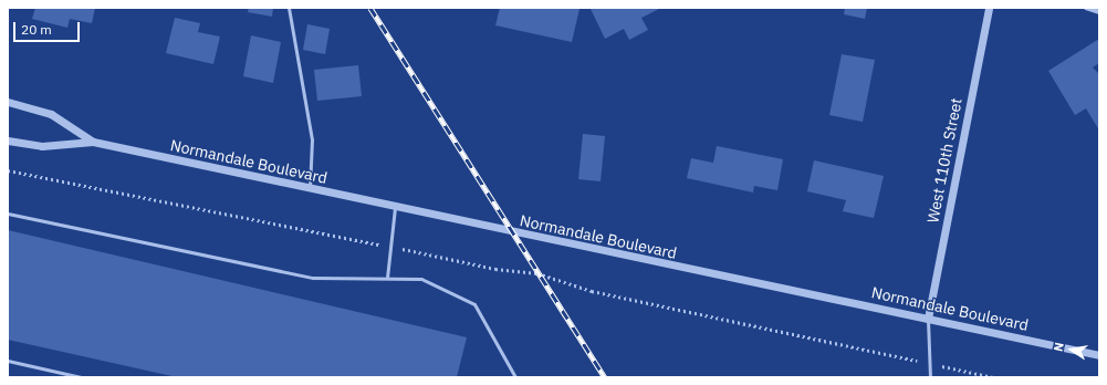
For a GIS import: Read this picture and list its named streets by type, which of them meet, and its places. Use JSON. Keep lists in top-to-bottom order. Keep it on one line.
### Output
{"streets":{"street":["West 110th Street","Normandale Boulevard"]},"crossings":[["West 110th Street","Normandale Boulevard"]],"scale_bar":"20 m","north":"left"}
